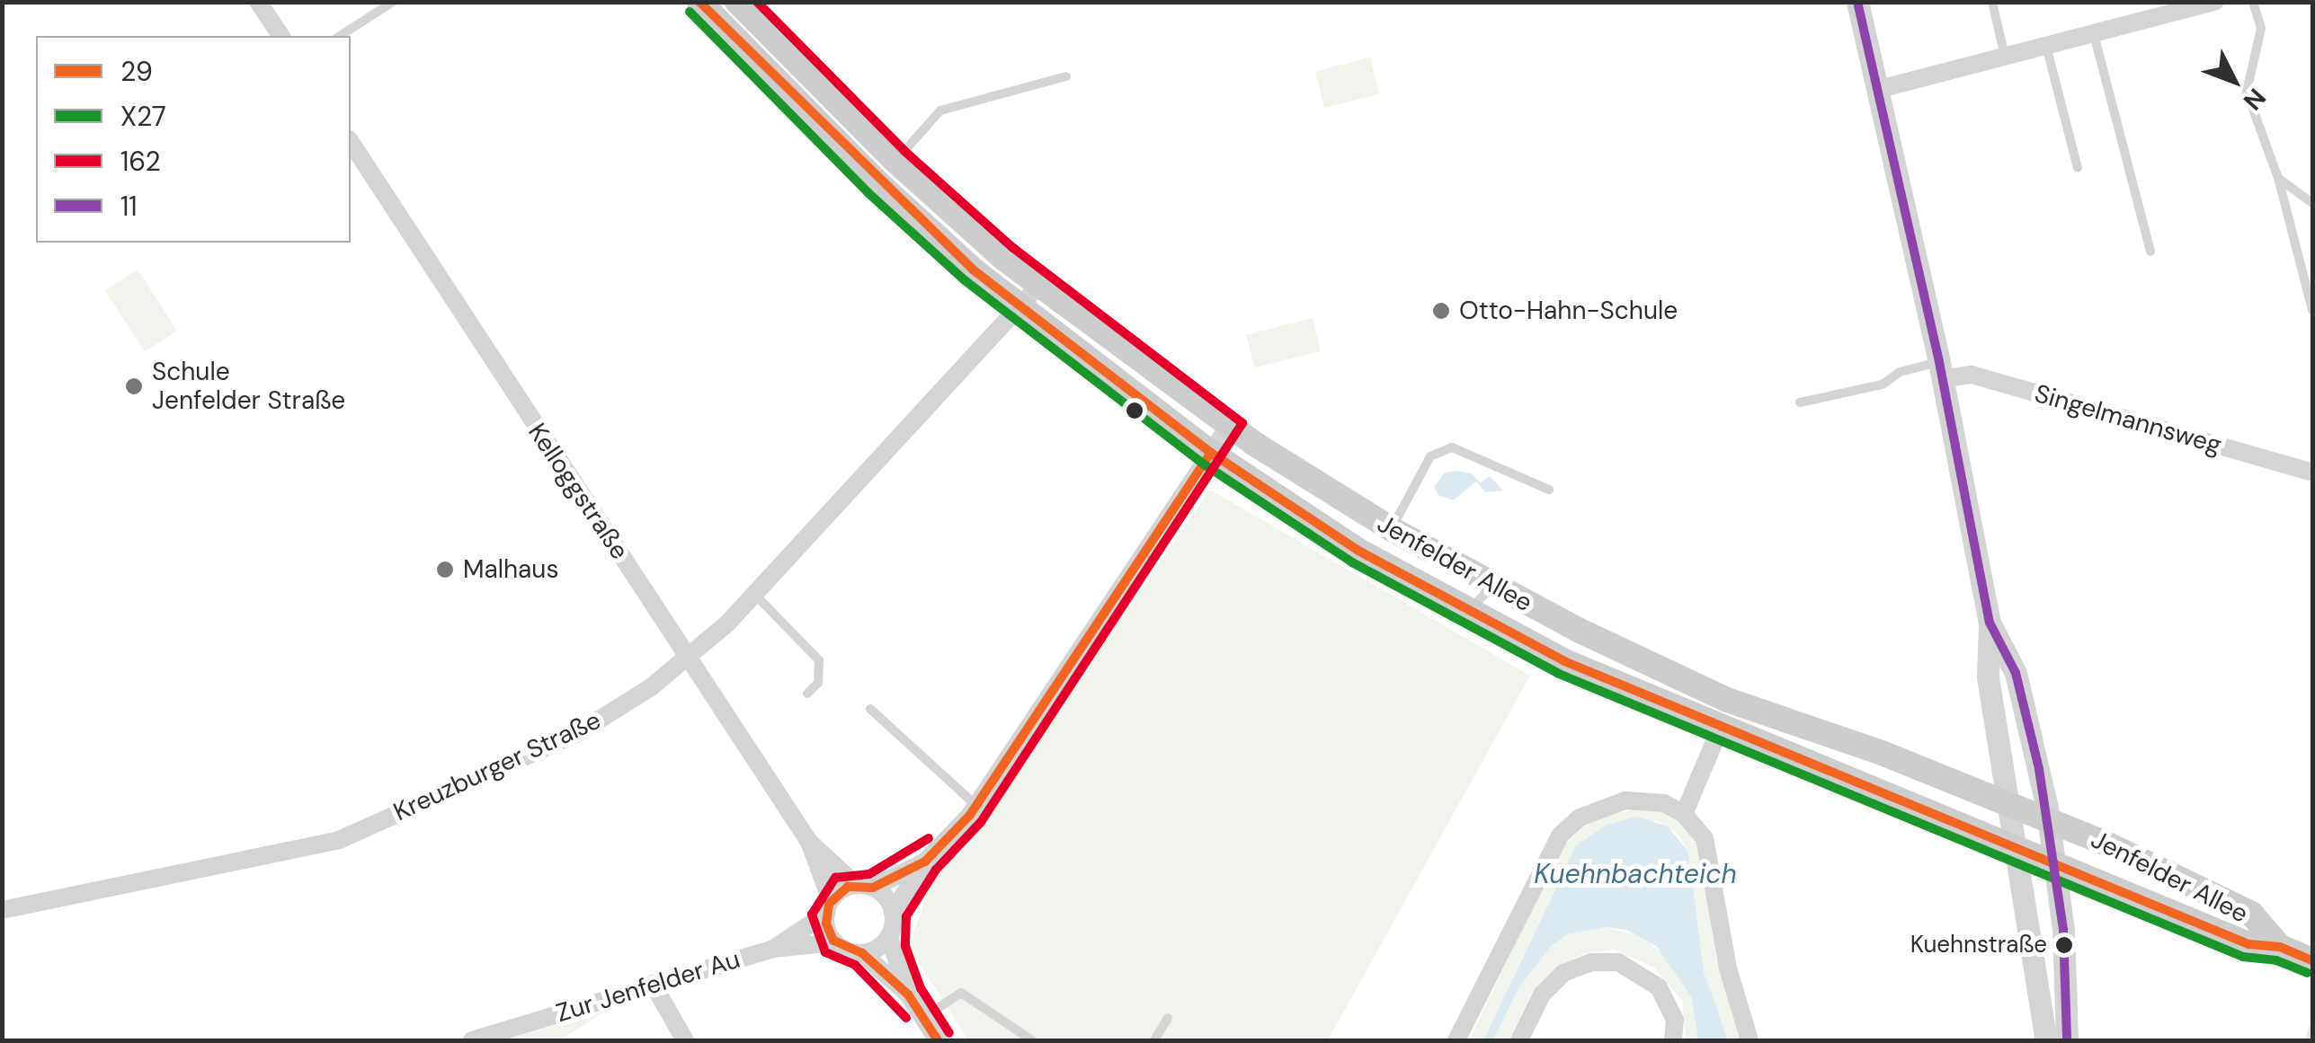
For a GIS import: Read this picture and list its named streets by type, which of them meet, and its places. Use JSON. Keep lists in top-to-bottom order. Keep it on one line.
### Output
{"streets":{"main road":["Jenfelder Allee"],"street":["Singelmannsweg","Kelloggstraße","Kreuzburger Straße","Zur Jenfelder Au"]},"crossings":[["Kelloggstraße","Kreuzburger Straße"],["Kelloggstraße","Zur Jenfelder Au"],["Jenfelder Allee","Kreuzburger Straße"]],"water":["Kuehnbachteich"],"places":["Otto-Hahn-Schule","Schule Jenfelder Straße","Malhaus","Kuehnstraße"],"lines":["transit line 29","transit line 162","transit line 11","transit line X27"],"legend":["29","X27","162","11"],"north":"bottom right"}
